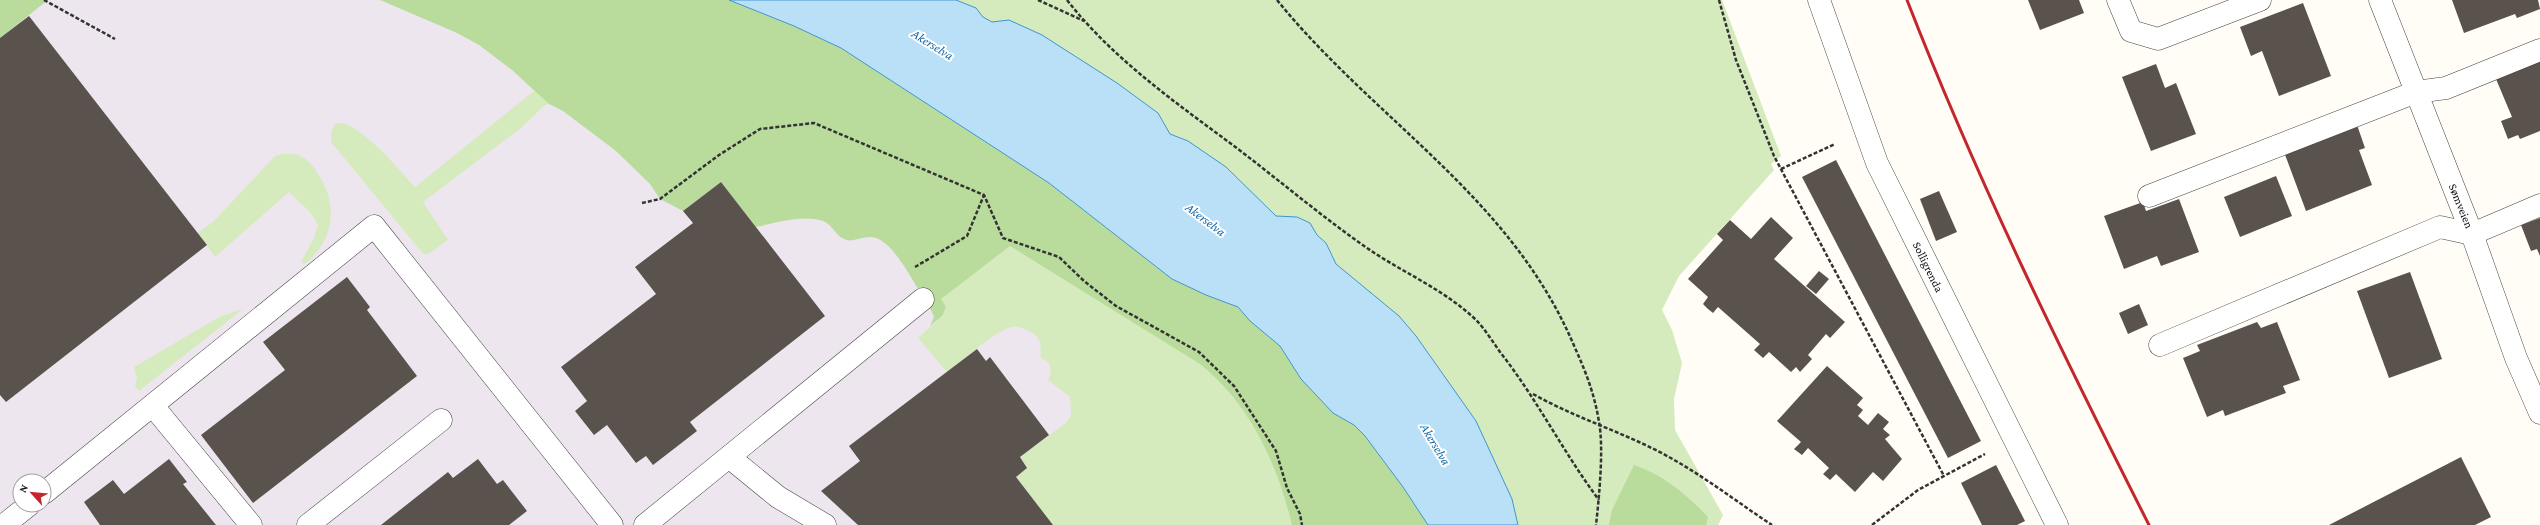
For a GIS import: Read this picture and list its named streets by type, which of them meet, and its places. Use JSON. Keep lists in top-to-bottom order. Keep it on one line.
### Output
{"streets":{"street":["Sømveien","Solligrenda"]},"water":["Akerselva"],"north":"top left"}
